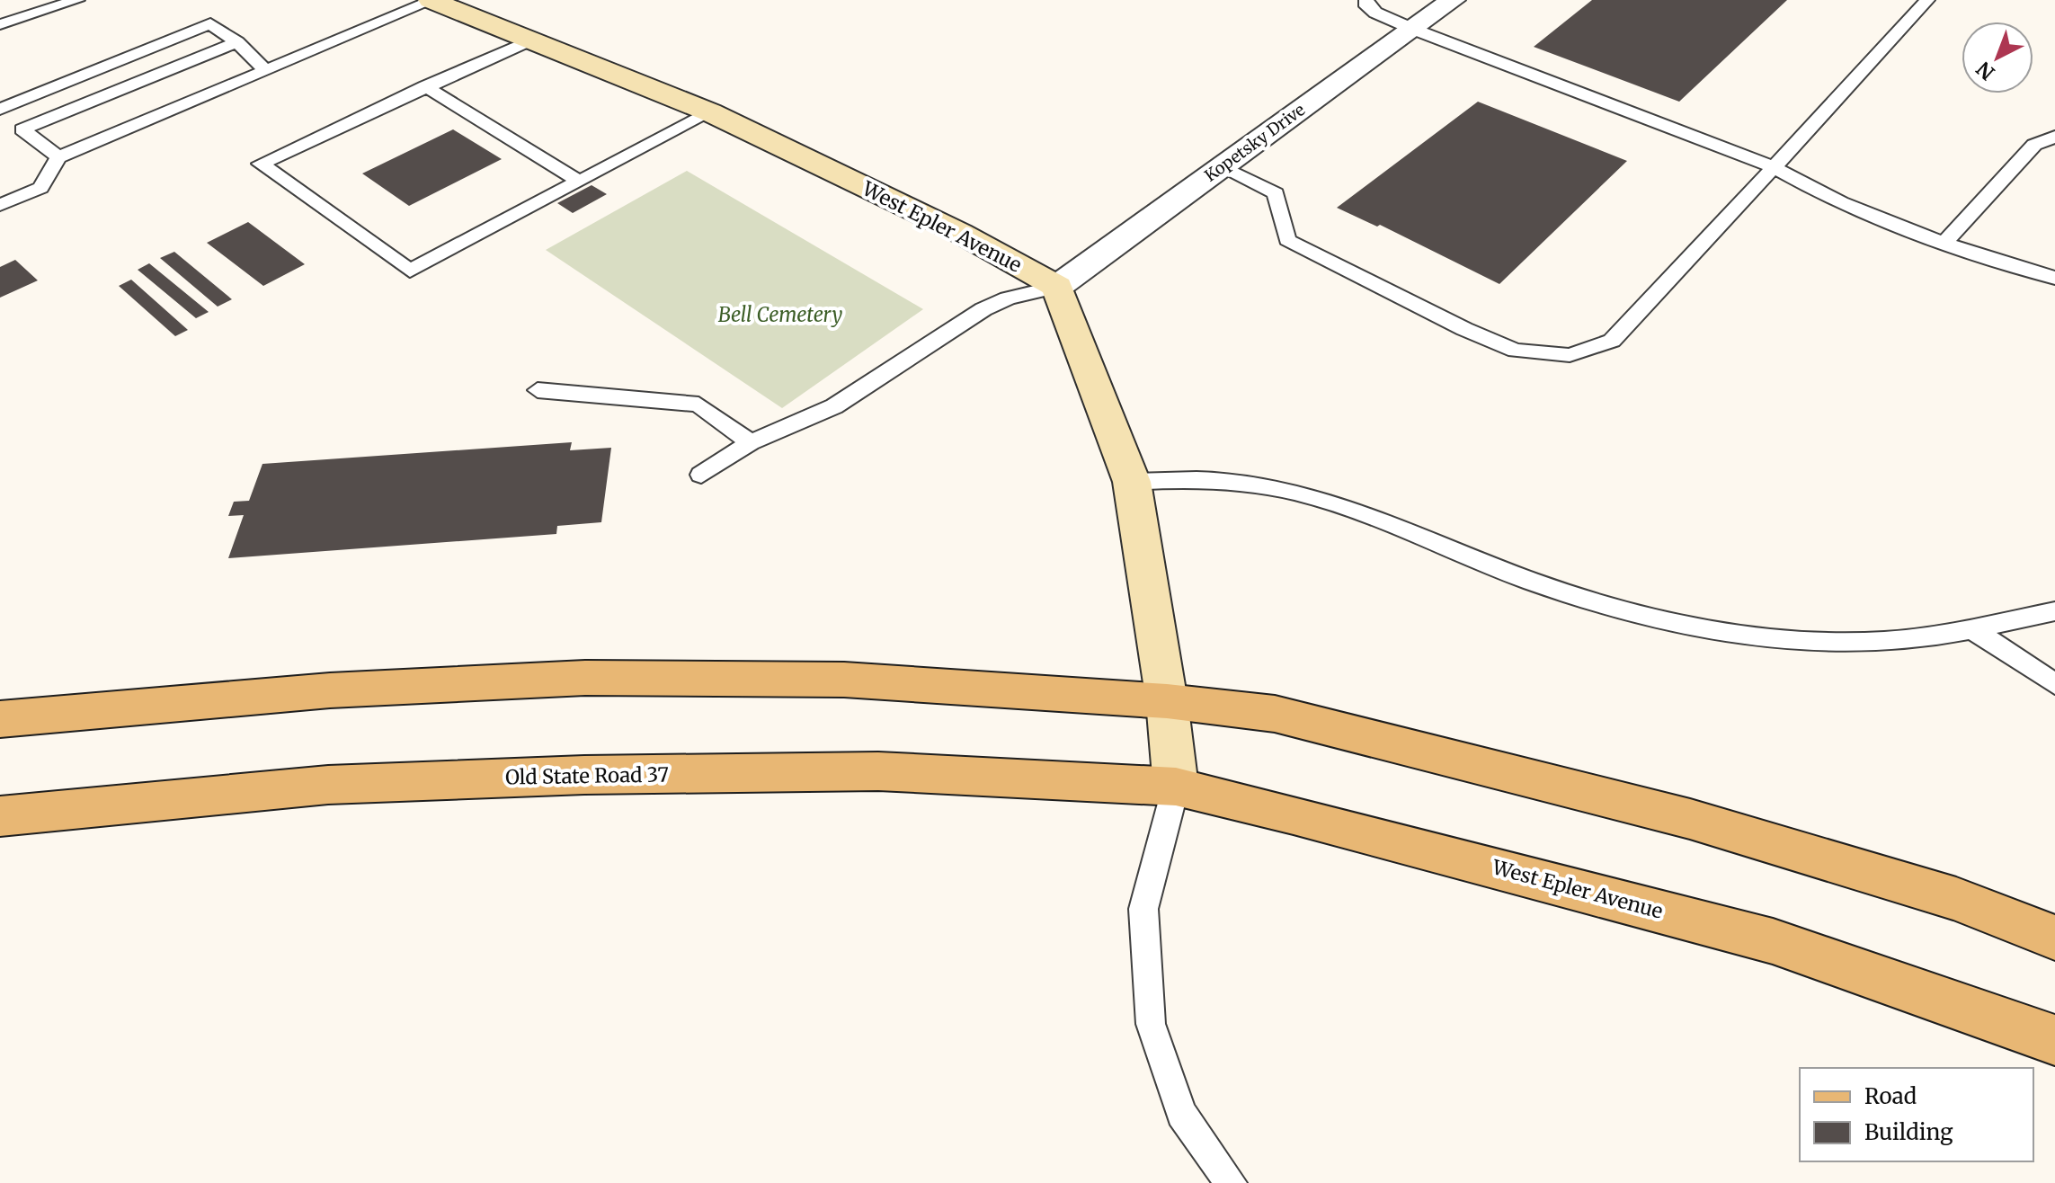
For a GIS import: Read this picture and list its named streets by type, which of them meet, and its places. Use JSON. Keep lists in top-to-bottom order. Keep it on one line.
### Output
{"streets":{"main road":["West Epler Avenue","Old State Road 37"],"street":["Kopetsky Drive"]},"crossings":[["Kopetsky Drive","West Epler Avenue"],["West Epler Avenue","Old State Road 37"]],"parks":["Bell Cemetery"],"legend":["Road","Building"],"north":"bottom left"}
